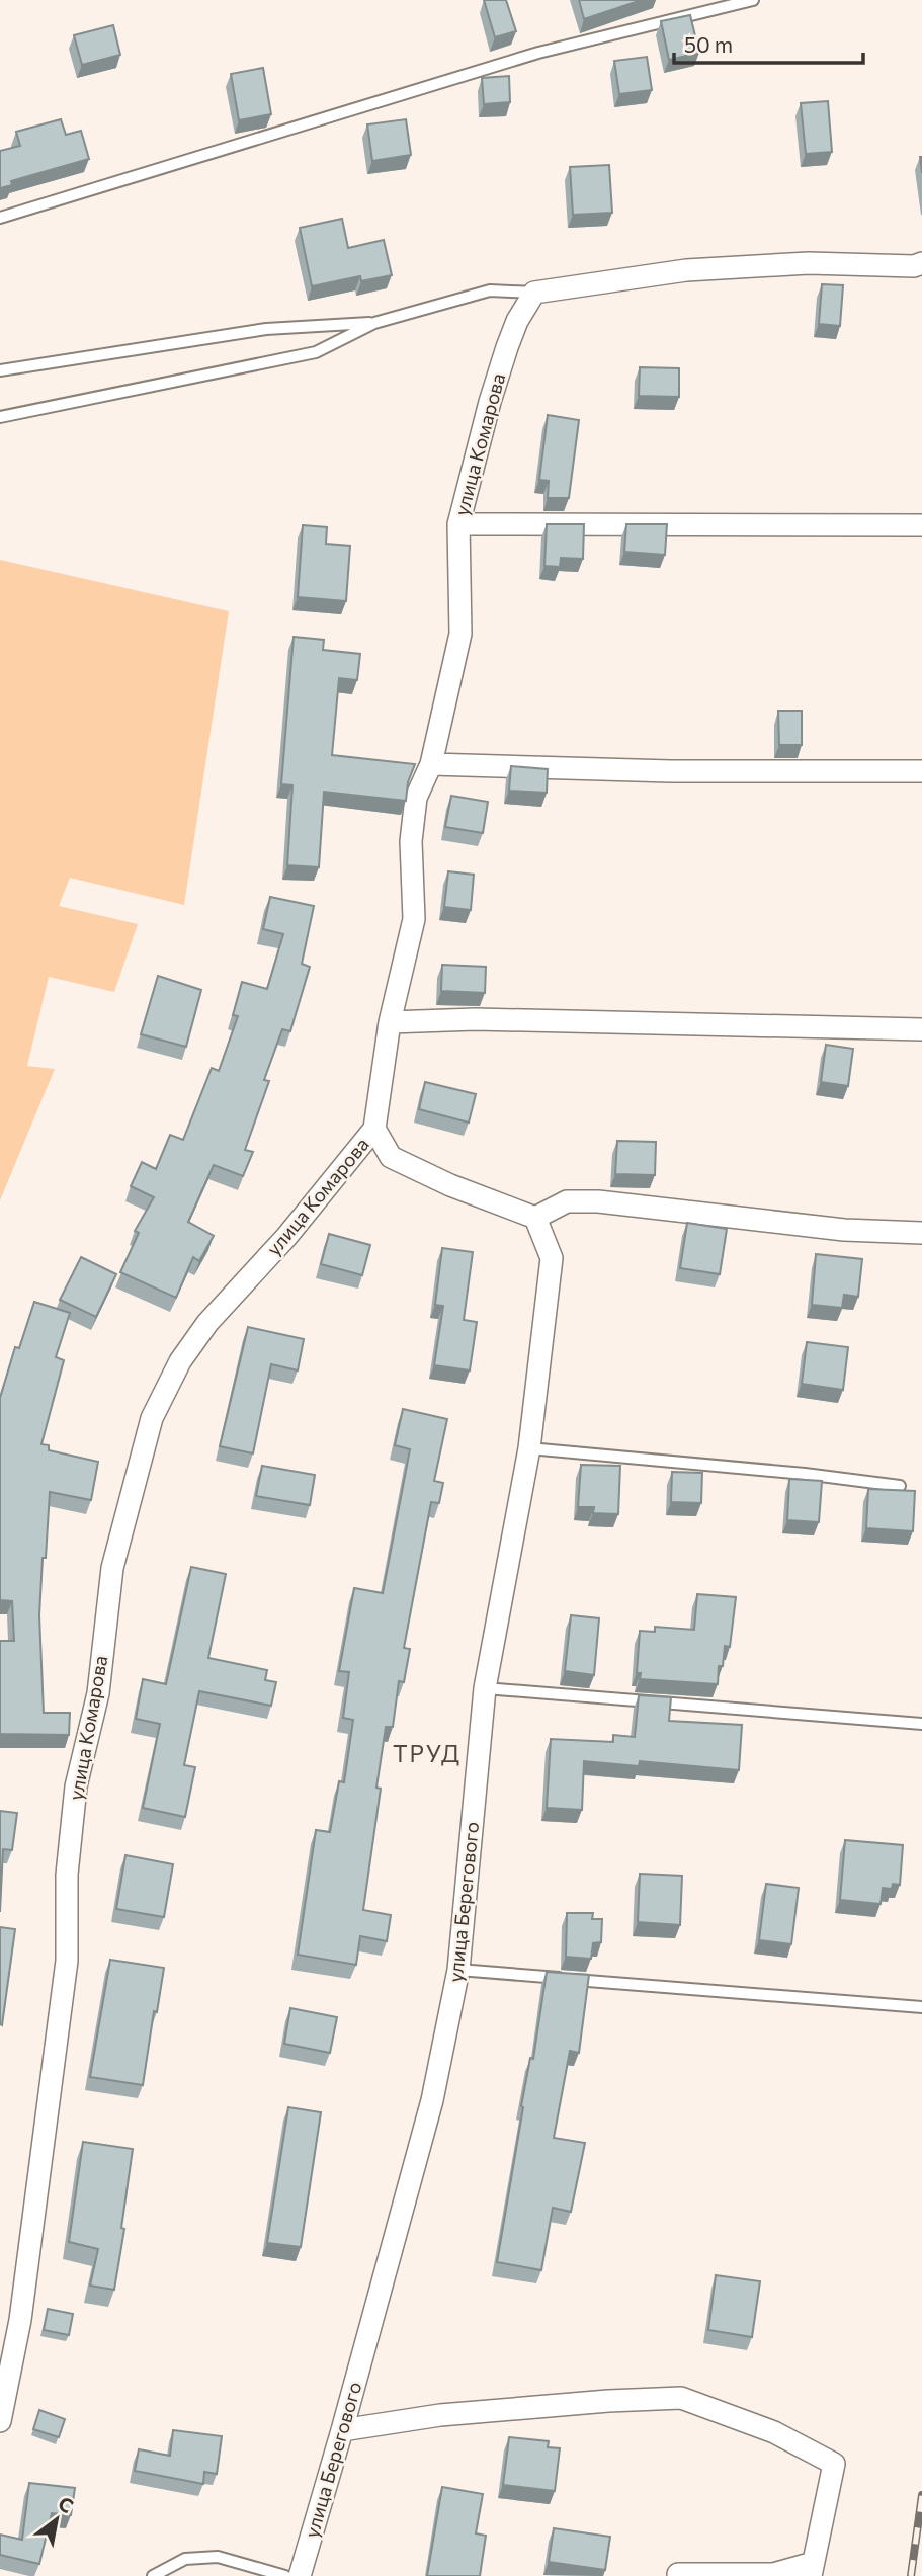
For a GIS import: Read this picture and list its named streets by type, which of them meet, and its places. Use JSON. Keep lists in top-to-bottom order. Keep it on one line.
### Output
{"streets":{"street":["улица Комарова","улица Берегового"]},"districts":["ТРУД"],"scale_bar":"50 m","north":"top right"}
